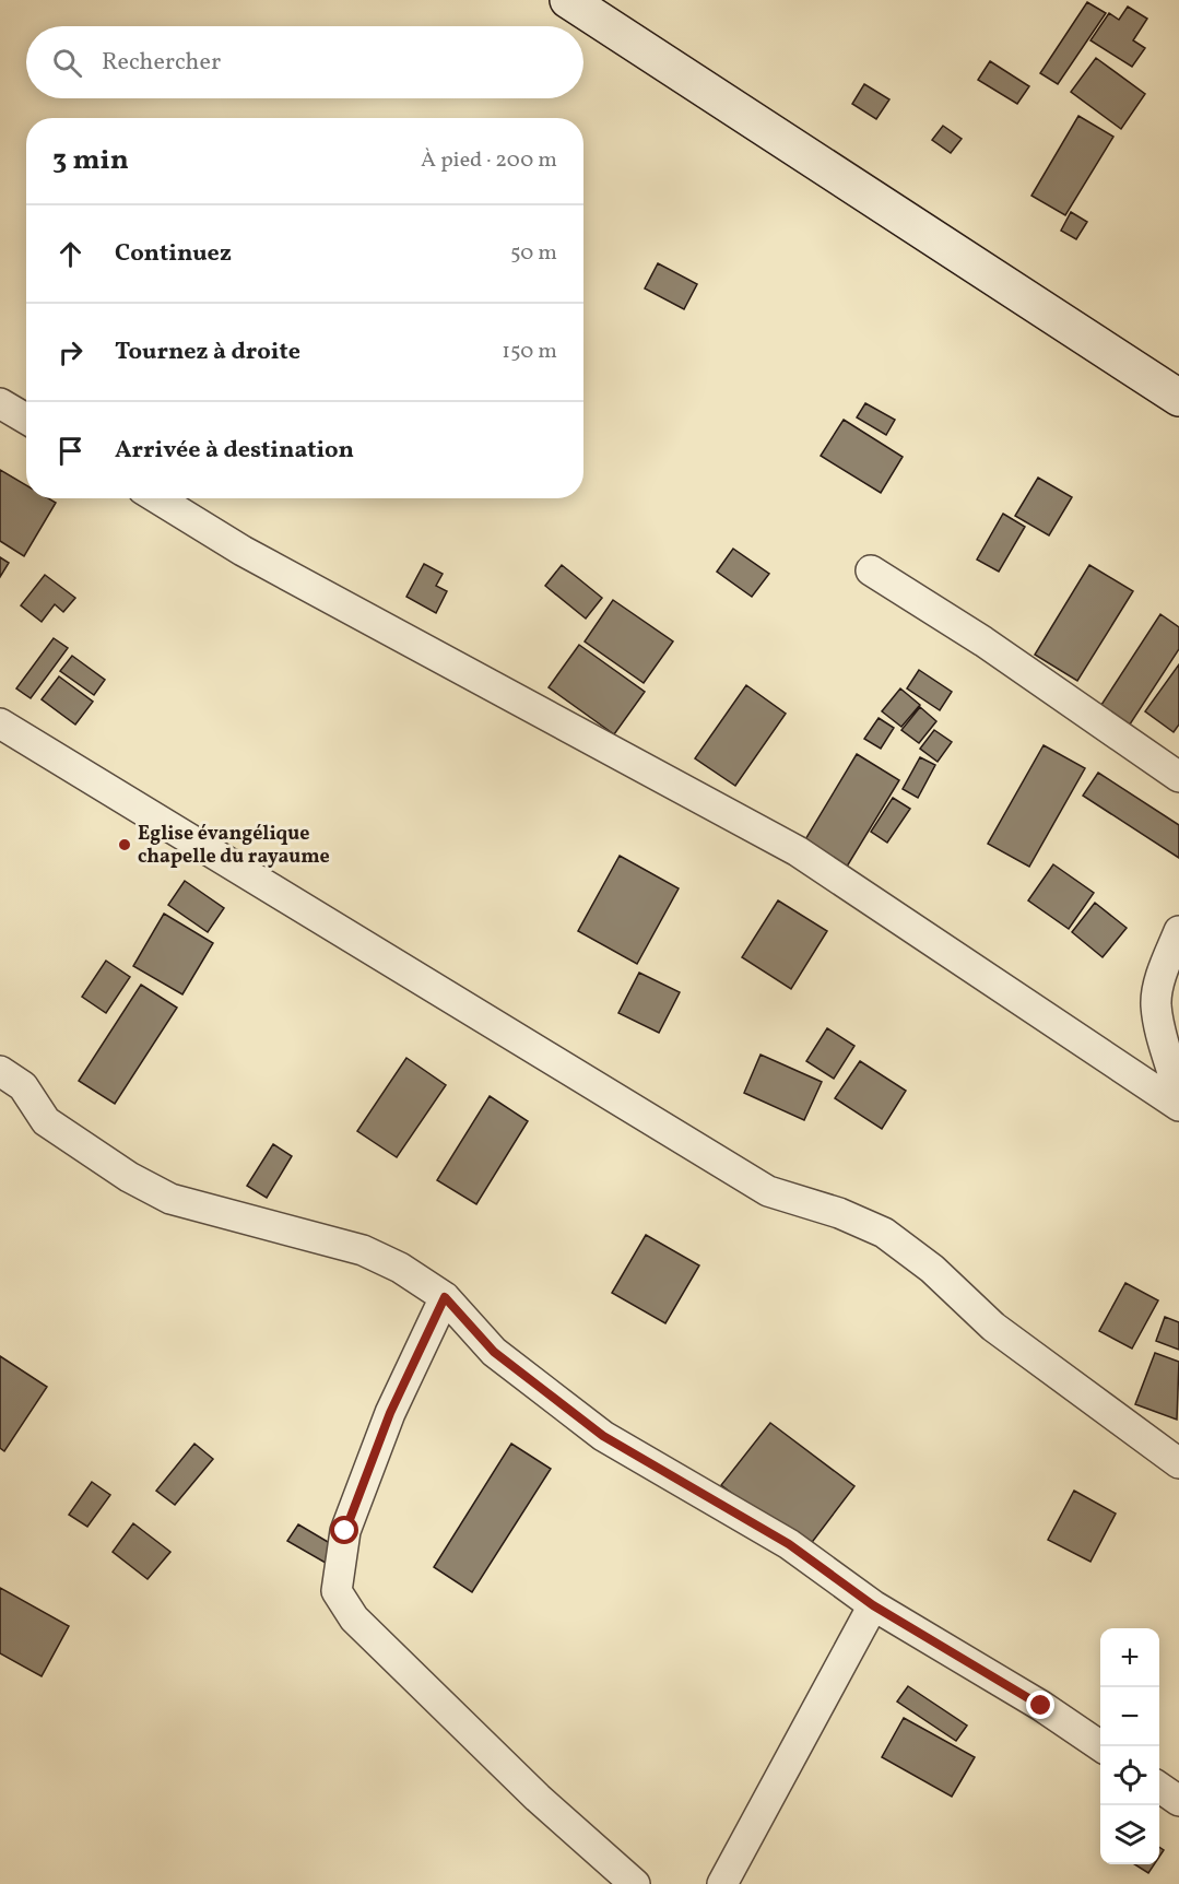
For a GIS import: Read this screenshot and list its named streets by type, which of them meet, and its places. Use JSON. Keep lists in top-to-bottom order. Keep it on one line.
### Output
{"places":["Eglise évangélique chapelle du rayaume"],"page":{"search":"Rechercher","heading":["3 min","À pied · 200 m"],"list":[["Continuez","50 m"],["Tournez à droite","150 m"],"Arrivée à destination"],"map_buttons":["+","−"]}}
